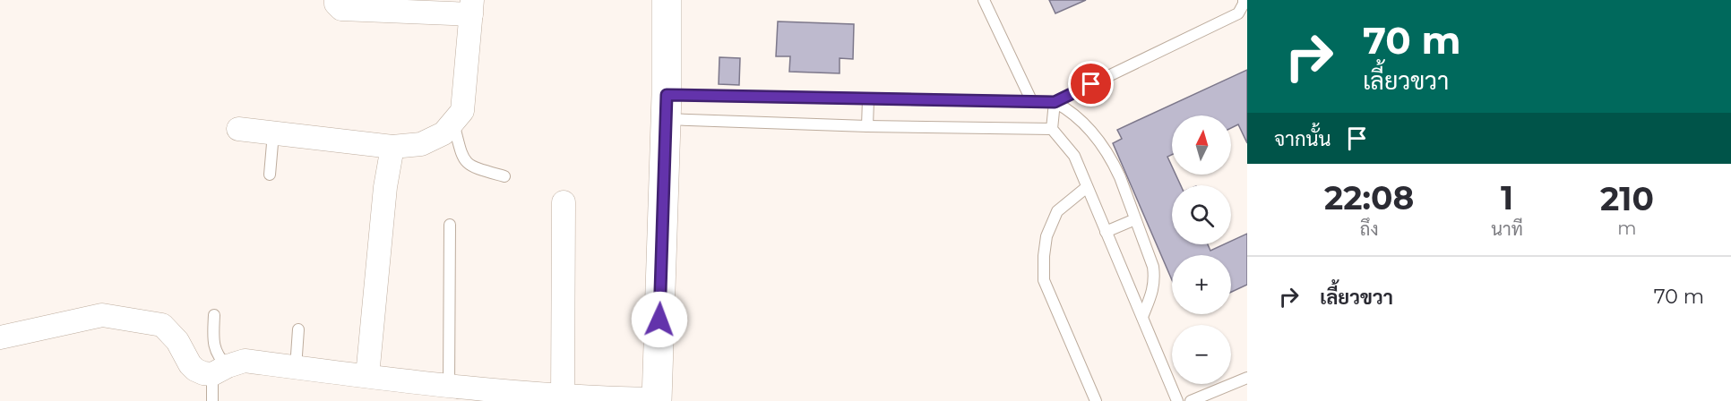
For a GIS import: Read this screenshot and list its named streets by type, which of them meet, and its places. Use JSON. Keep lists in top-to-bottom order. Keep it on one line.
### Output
{"north":"top","page":{"turn":["70 m","เลี้ยวขวา"],"then":"จากนั้น","map_buttons":["+","−"],"eta":["22:08","ถึง","1","นาที","210","m"],"list":[{"name":"เลี้ยวขวา","value":"70 m"}]}}
